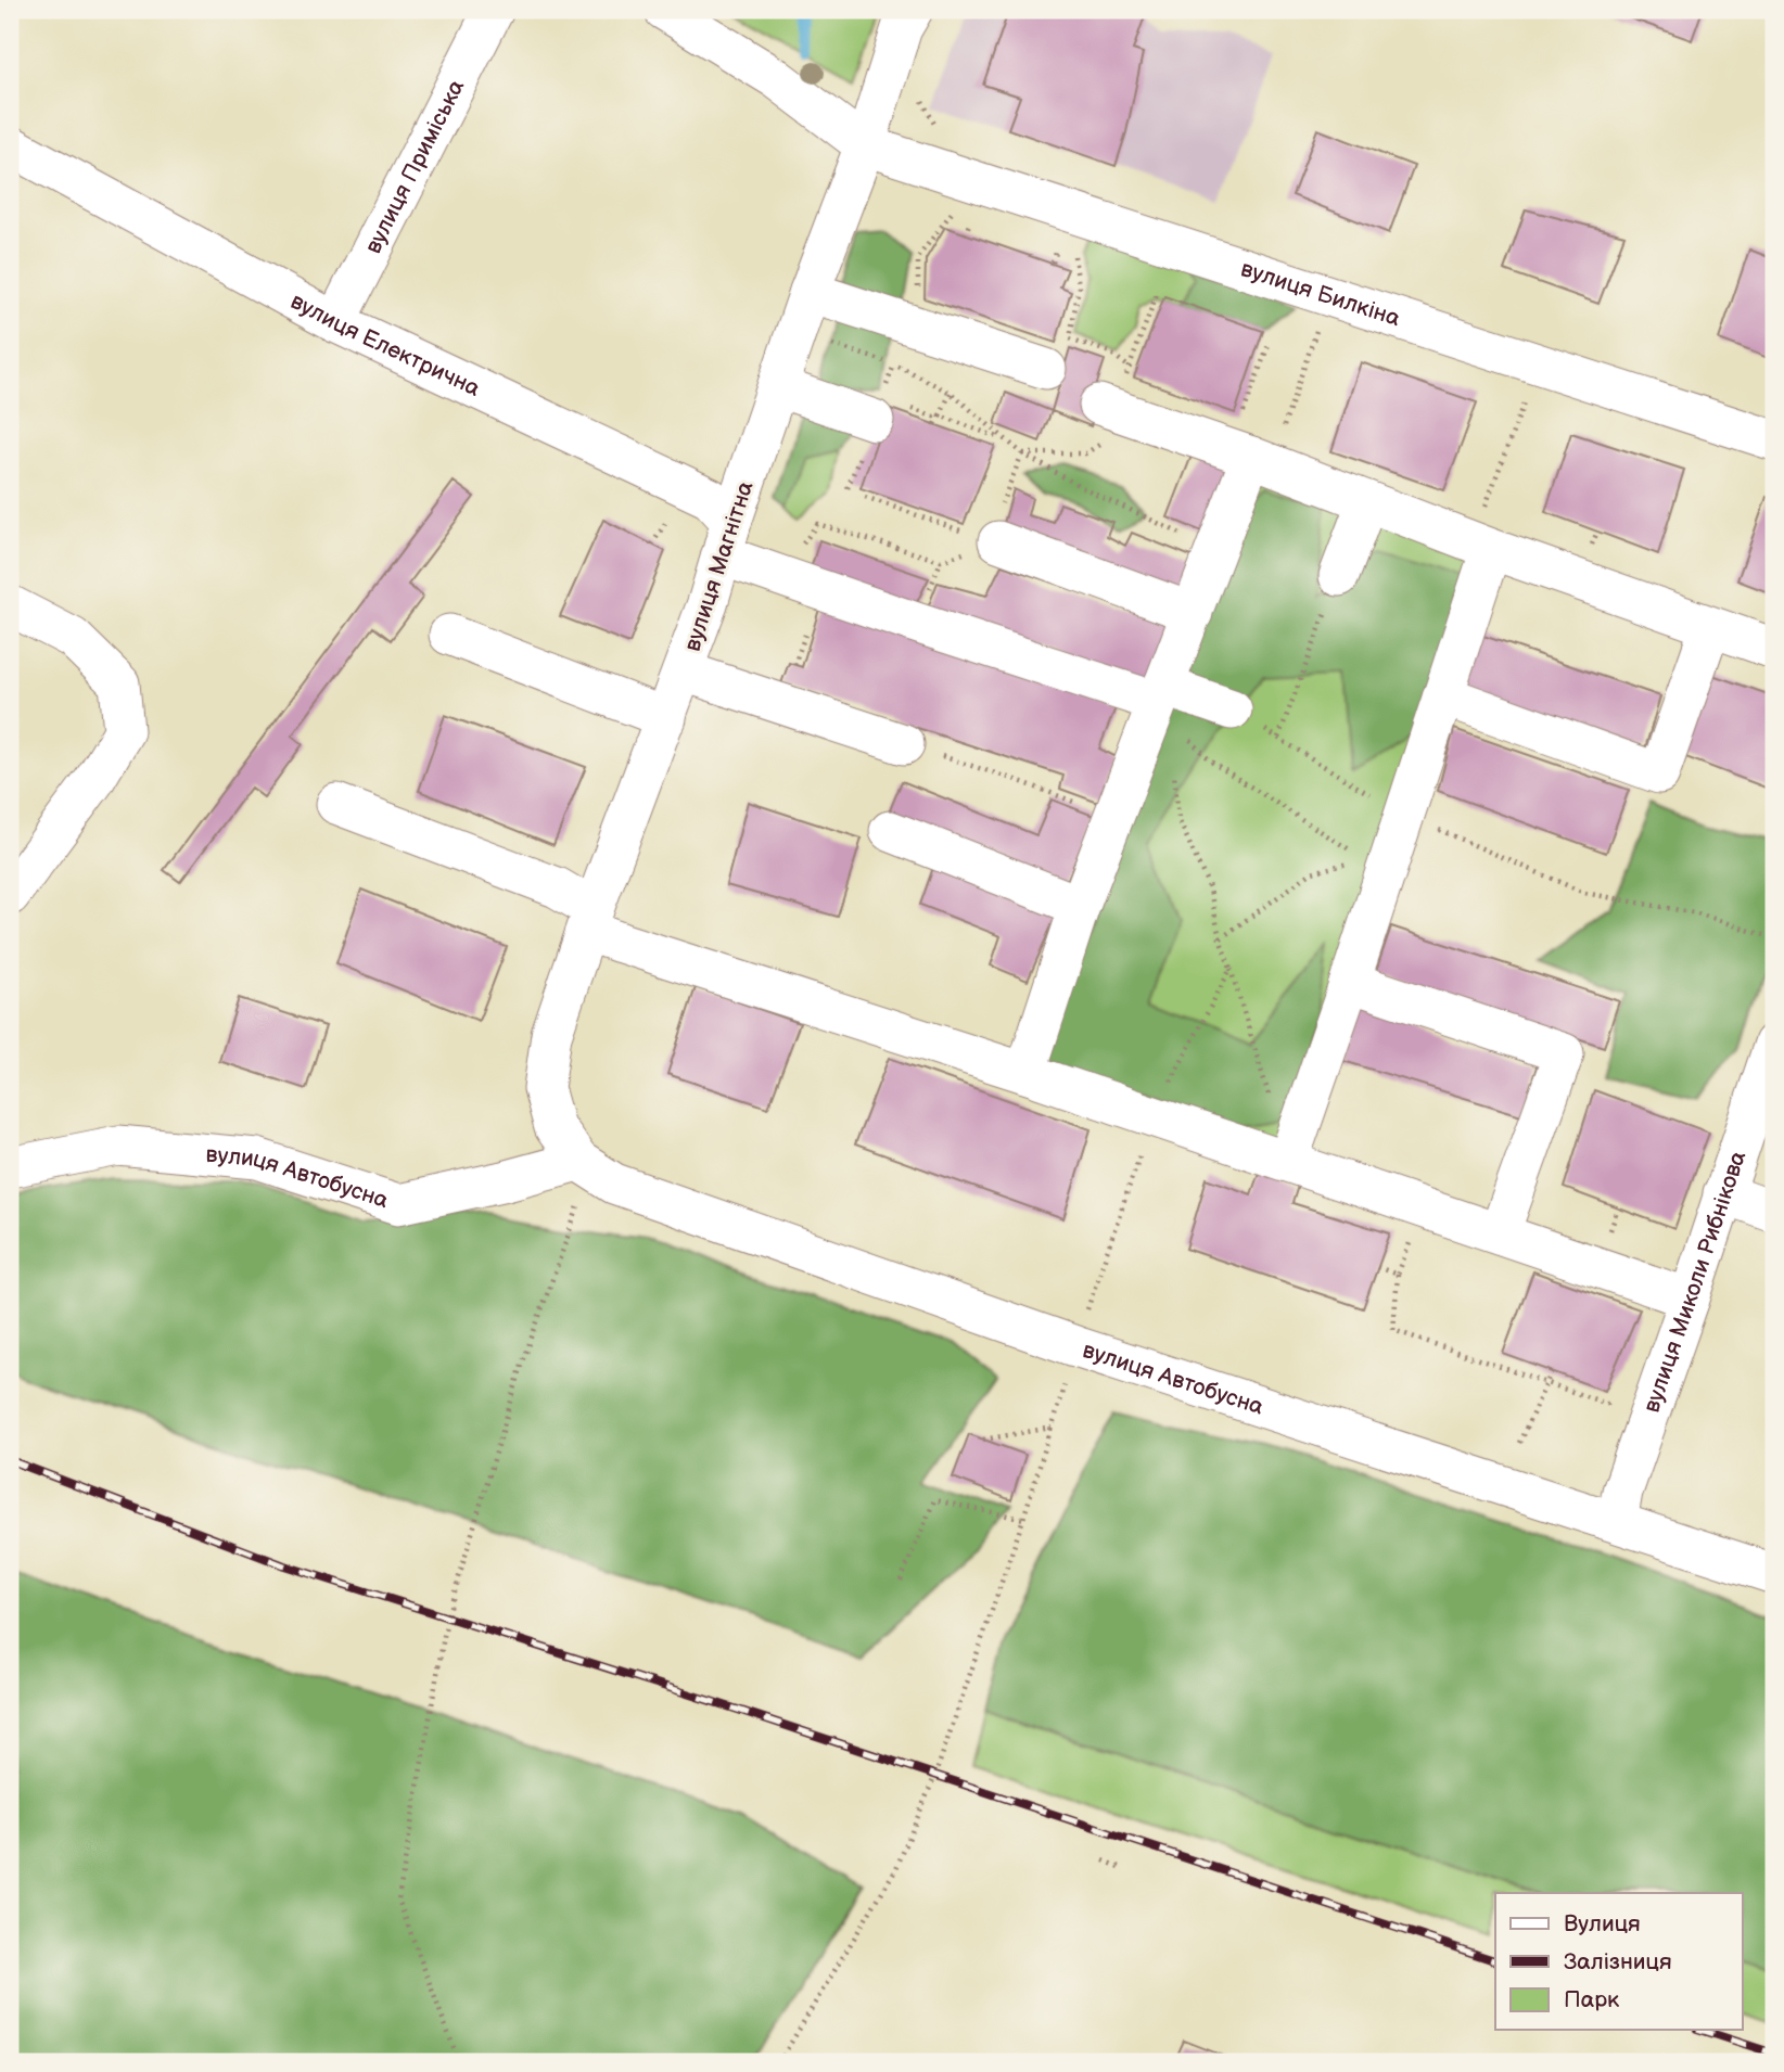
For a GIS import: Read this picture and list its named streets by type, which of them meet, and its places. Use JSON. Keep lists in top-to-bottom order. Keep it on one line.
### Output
{"streets":{"street":["вулиця Приміська","вулиця Билкіна","вулиця Електрична","вулиця Магнітна","вулиця Автобусна","вулиця Миколи Рибнікова"]},"crossings":[["вулиця Приміська","вулиця Електрична"],["вулиця Билкіна","вулиця Магнітна"],["вулиця Електрична","вулиця Магнітна"],["вулиця Магнітна","вулиця Автобусна"],["вулиця Автобусна","вулиця Миколи Рибнікова"]],"legend":["Вулиця","Залізниця","Парк"]}
